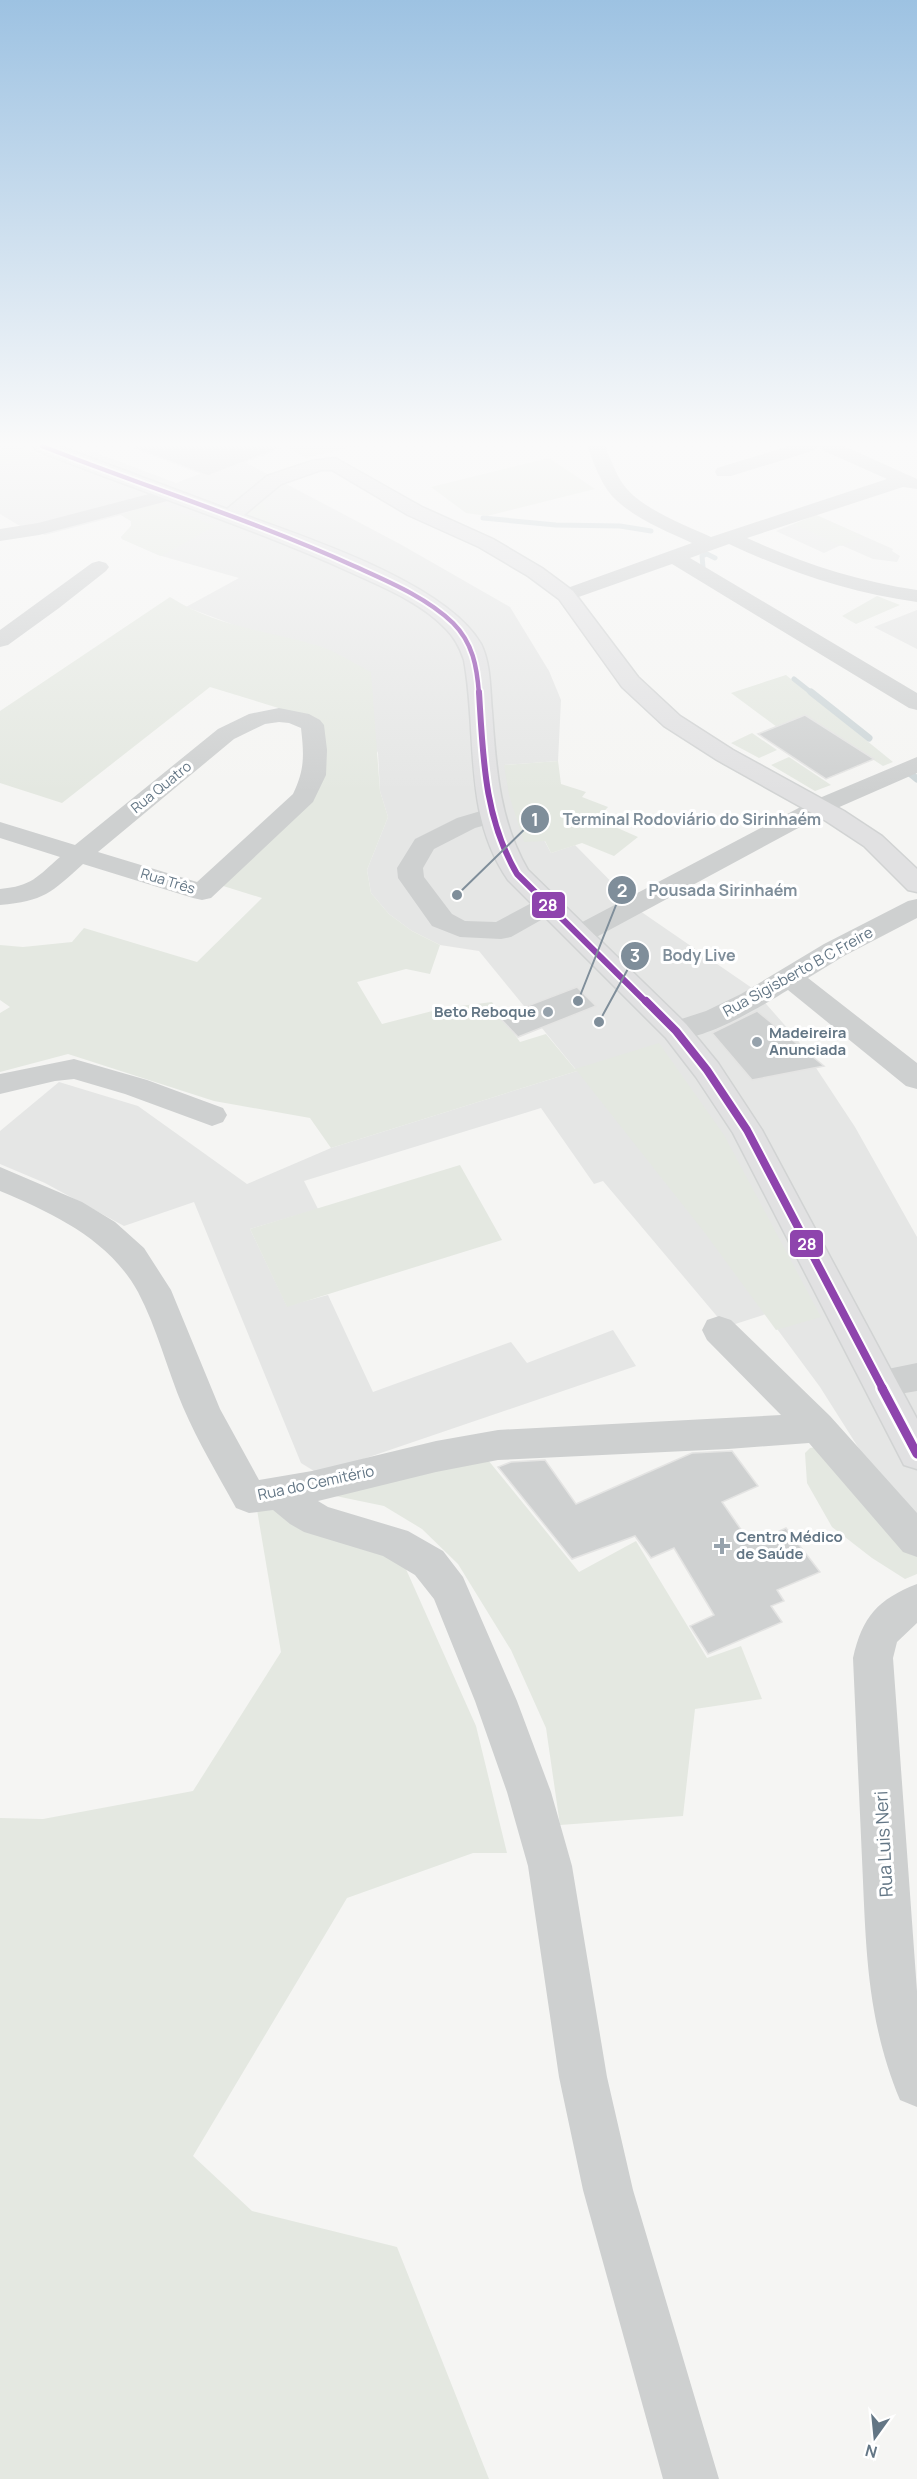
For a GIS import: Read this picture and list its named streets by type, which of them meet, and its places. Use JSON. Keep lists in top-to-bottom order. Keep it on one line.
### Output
{"streets":{"street":["Rua Quatro","Rua Três","Rua Sigisberto B C Freire","Rua do Cemitério","Rua Luis Neri"]},"crossings":[["Rua Quatro","Rua Três"]],"places":{"other":["Terminal Rodoviário do Sirinhaém","Pousada Sirinhaém","Beto Reboque","Body Live","Madeireira Anunciada"],"health":["Centro Médico de Saúde"]},"lines":["transit line 28"],"north":"bottom"}
